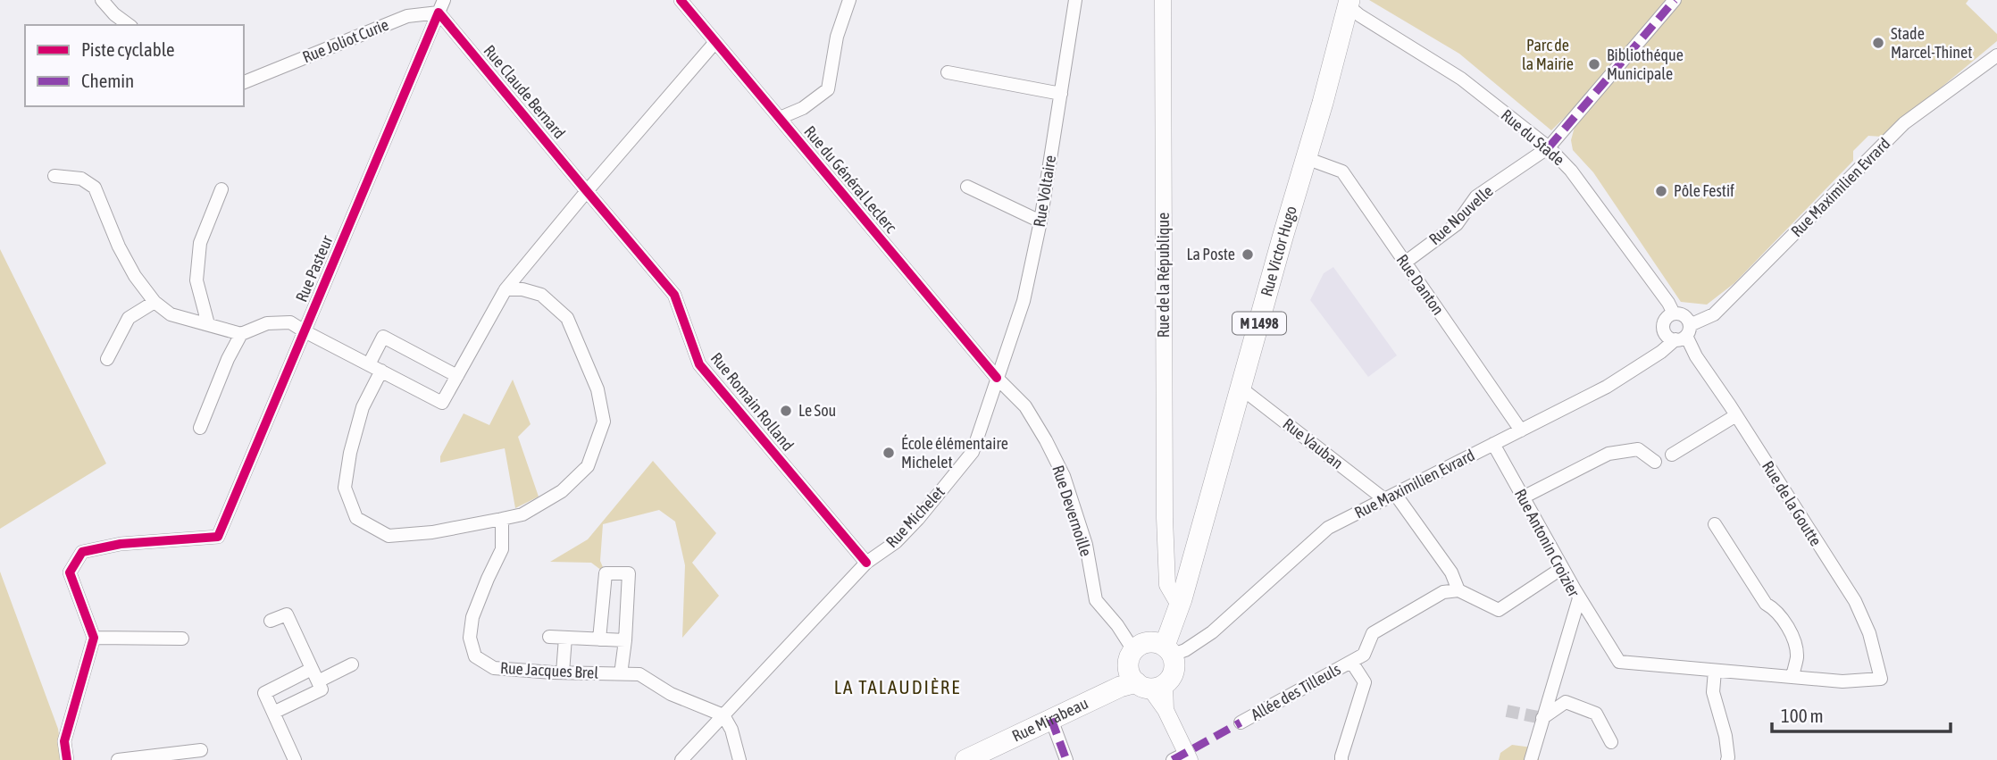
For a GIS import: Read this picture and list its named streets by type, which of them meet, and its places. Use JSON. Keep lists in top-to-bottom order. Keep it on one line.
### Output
{"streets":{"main road":["Rue Victor Hugo","M 1498","Rue Mirabeau"],"street":["Rue Joliot Curie","Rue Claude Bernard","Rue du Stade","Rue du Général Leclerc","Rue Maximilien Evrard","Rue Voltaire","Rue Nouvelle","Rue Pasteur","Rue de la République","Rue Danton","Rue Romain Rolland","Rue Vauban","Rue de la Goutte","Rue Devernoille","Rue Michelet","Rue Antonin Croizier","Rue Jacques Brel","Allée des Tilleuls"]},"crossings":[["Rue Joliot Curie","Rue Claude Bernard"],["Rue Joliot Curie","Rue Pasteur"],["Rue Claude Bernard","Rue Pasteur"],["Rue Claude Bernard","Rue Romain Rolland"],["Rue du Stade","Rue Maximilien Evrard"],["Rue du Stade","Rue Nouvelle"],["Rue du Stade","Rue Victor Hugo"],["Rue du Stade","Rue de la Goutte"],["Rue du Général Leclerc","Rue Voltaire"],["Rue du Général Leclerc","Rue Devernoille"],["Rue du Général Leclerc","Rue Michelet"],["Rue Maximilien Evrard","Rue Victor Hugo"],["Rue Maximilien Evrard","Rue Danton"],["Rue Maximilien Evrard","M 1498"],["Rue Maximilien Evrard","Rue Vauban"],["Rue Maximilien Evrard","Rue de la Goutte"],["Rue Maximilien Evrard","Rue Devernoille"],["Rue Maximilien Evrard","Rue Antonin Croizier"],["Rue Maximilien Evrard","Rue Mirabeau"],["Rue Voltaire","Rue Devernoille"],["Rue Voltaire","Rue Michelet"],["Rue Nouvelle","Rue Danton"],["Rue Victor Hugo","Rue de la République"],["Rue Victor Hugo","Rue Danton"],["Rue Victor Hugo","M 1498"],["Rue Victor Hugo","Rue Vauban"],["Rue Victor Hugo","Rue Devernoille"],["Rue Victor Hugo","Rue Mirabeau"],["M 1498","Rue Devernoille"],["M 1498","Rue Mirabeau"],["Rue Romain Rolland","Rue Michelet"],["Rue Devernoille","Rue Michelet"],["Rue Devernoille","Rue Mirabeau"],["Rue Michelet","Rue Jacques Brel"]],"districts":["LA TALAUDIÈRE"],"parks":["Parc de la Mairie"],"places":["Stade Marcel-Thinet","Bibliothéque Municipale","Pôle Festif","La Poste","Le Sou","École élémentaire Michelet"],"legend":["Piste cyclable","Chemin"],"scale_bar":"100 m"}
